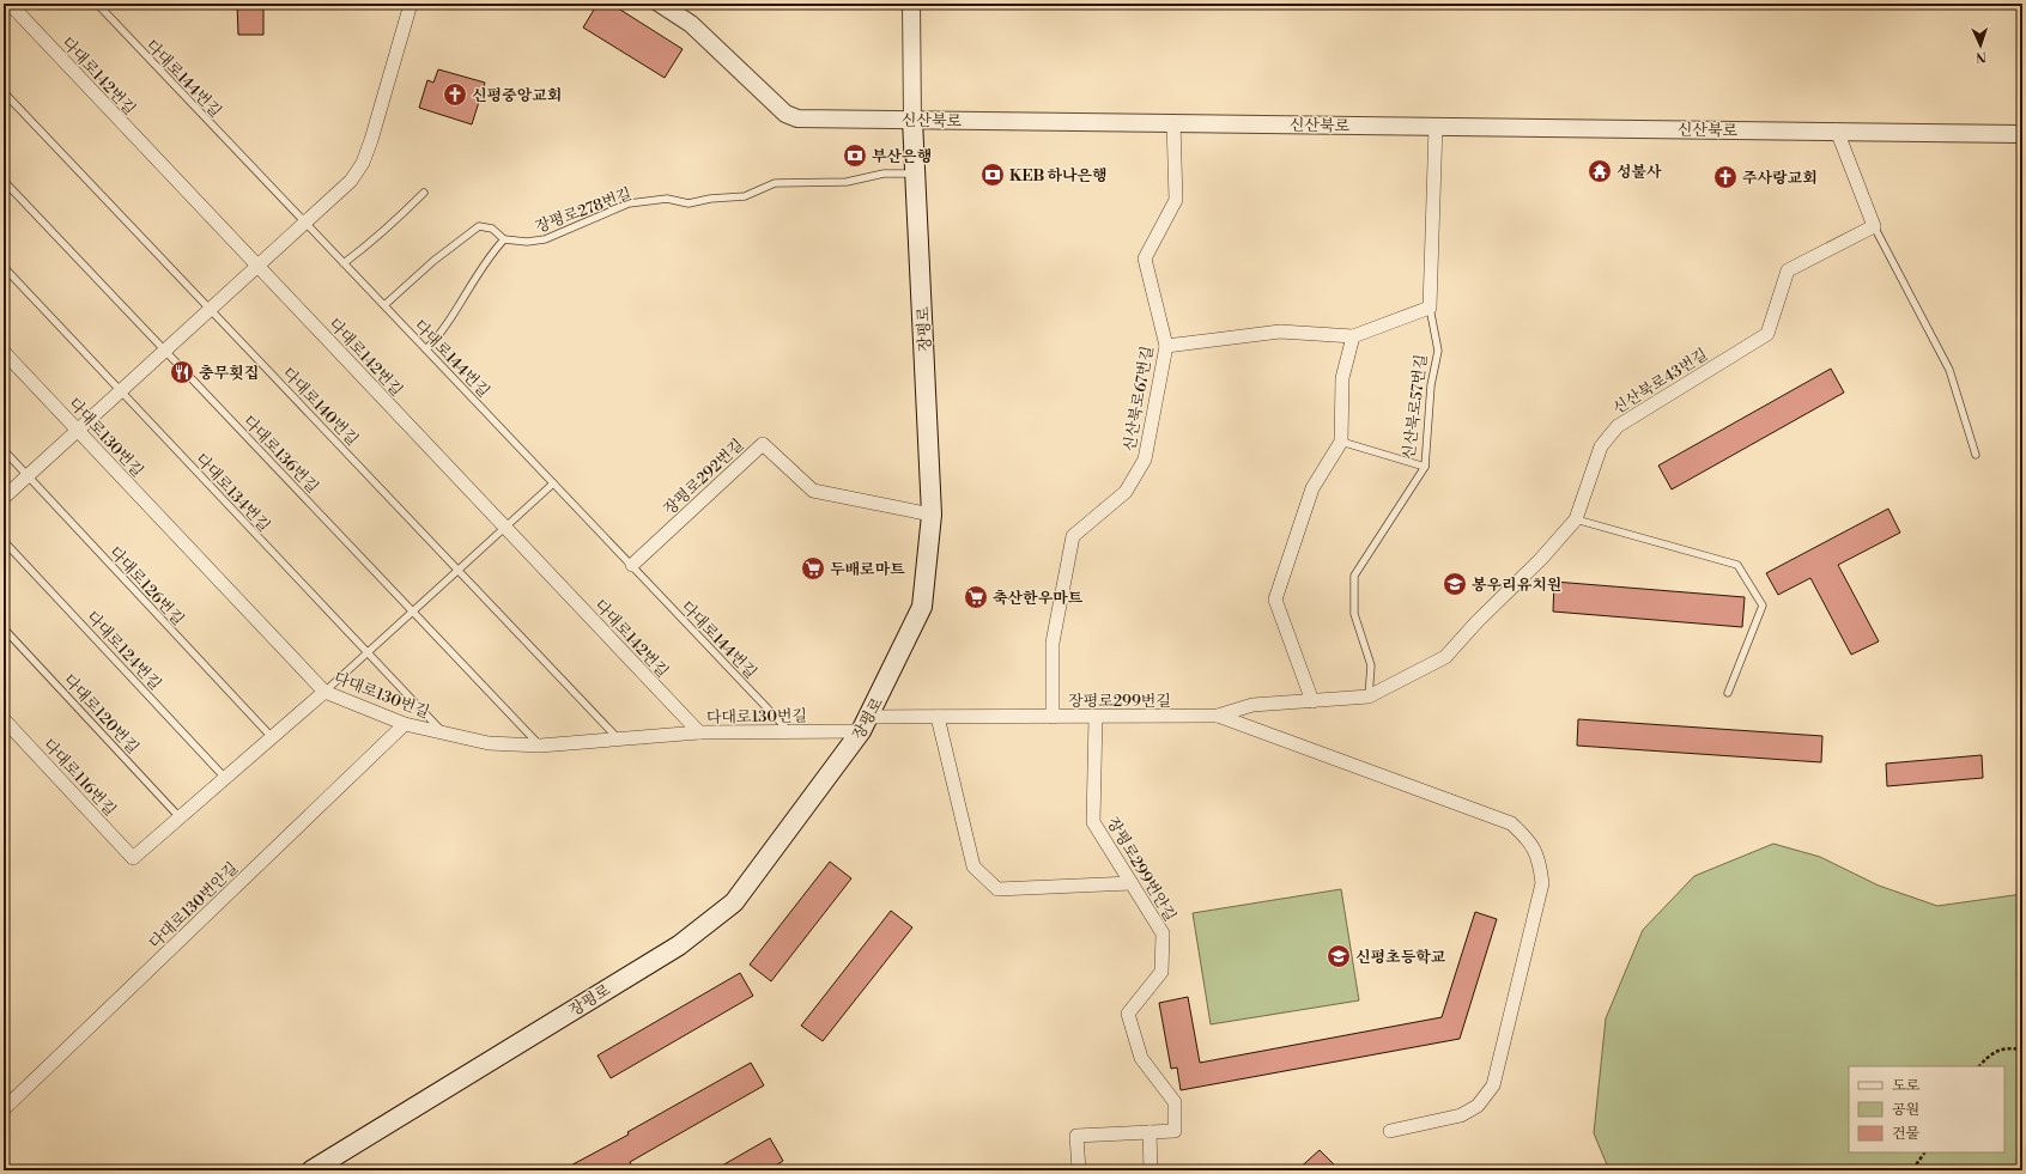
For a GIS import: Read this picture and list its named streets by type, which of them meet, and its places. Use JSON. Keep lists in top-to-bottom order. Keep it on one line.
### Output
{"streets":{"main road":["장평로"],"street":["다대로142번길","신산북로","신산북로43번길","신산북로67번길","신산북로57번길","다대로130번길","장평로292번길","장평로299번길","다대로116번길","장평로299번안길","다대로130번안길"],"lane":["다대로144번길","장평로278번길","다대로140번길","다대로136번길","다대로134번길","다대로126번길","다대로124번길","다대로120번길"]},"crossings":[["다대로142번길","다대로130번길"],["다대로144번길","다대로130번길"],["다대로144번길","장평로292번길"],["신산북로","장평로"],["신산북로","신산북로67번길"],["신산북로","신산북로57번길"],["장평로278번길","장평로"],["장평로","다대로130번길"],["장평로","장평로292번길"],["장평로","장평로299번길"],["신산북로43번길","신산북로57번길"],["신산북로43번길","장평로299번길"],["신산북로67번길","장평로299번길"],["다대로140번길","다대로130번길"],["신산북로57번길","장평로299번길"],["다대로130번길","다대로136번길"],["다대로130번길","다대로134번길"],["다대로130번길","장평로299번길"],["다대로130번길","다대로130번안길"],["장평로299번길","장평로299번안길"],["다대로120번길","다대로116번길"]],"places":{"church":["신평중앙교회","주사랑교회"],"bank":["부산은행","KEB 하나은행"],"temple":["성불사"],"restaurant":["충무횟집"],"supermarket":["두배로마트","축산한우마트"],"school or university":["봉우리유치원","신평초등학교"]},"legend":["도로","공원","건물"],"north":"bottom"}
